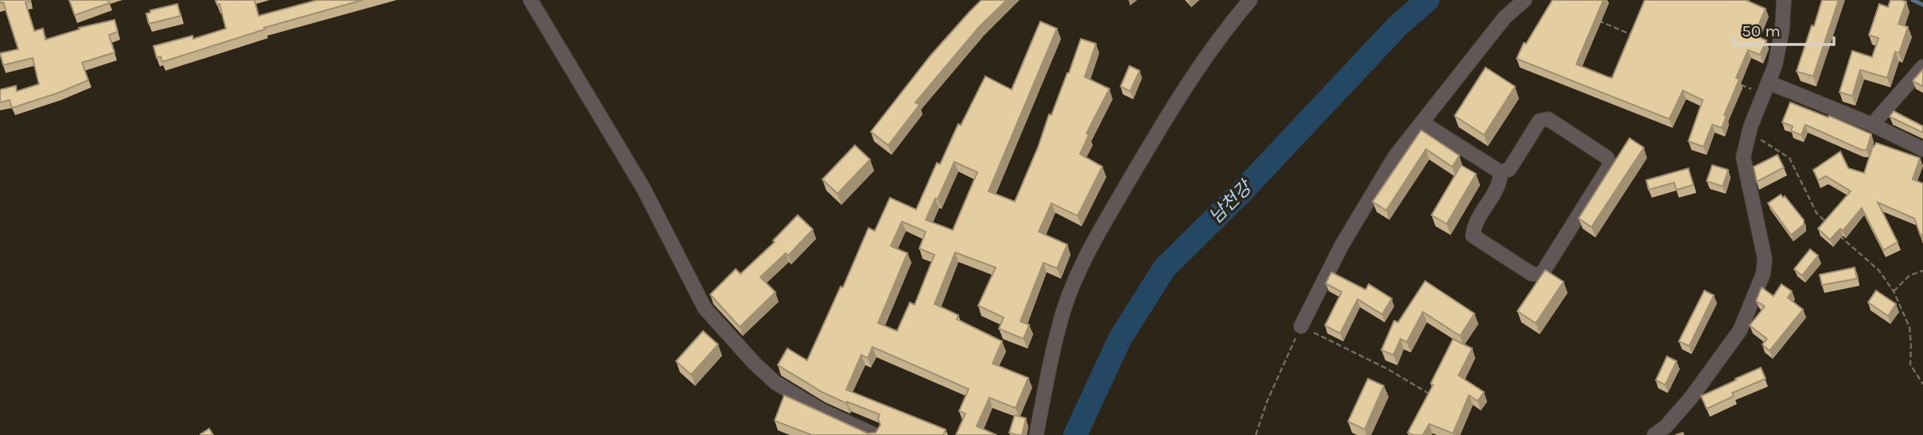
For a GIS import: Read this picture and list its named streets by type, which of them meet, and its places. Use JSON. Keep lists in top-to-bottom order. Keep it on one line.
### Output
{"water":["남천강"],"scale_bar":"50 m"}
